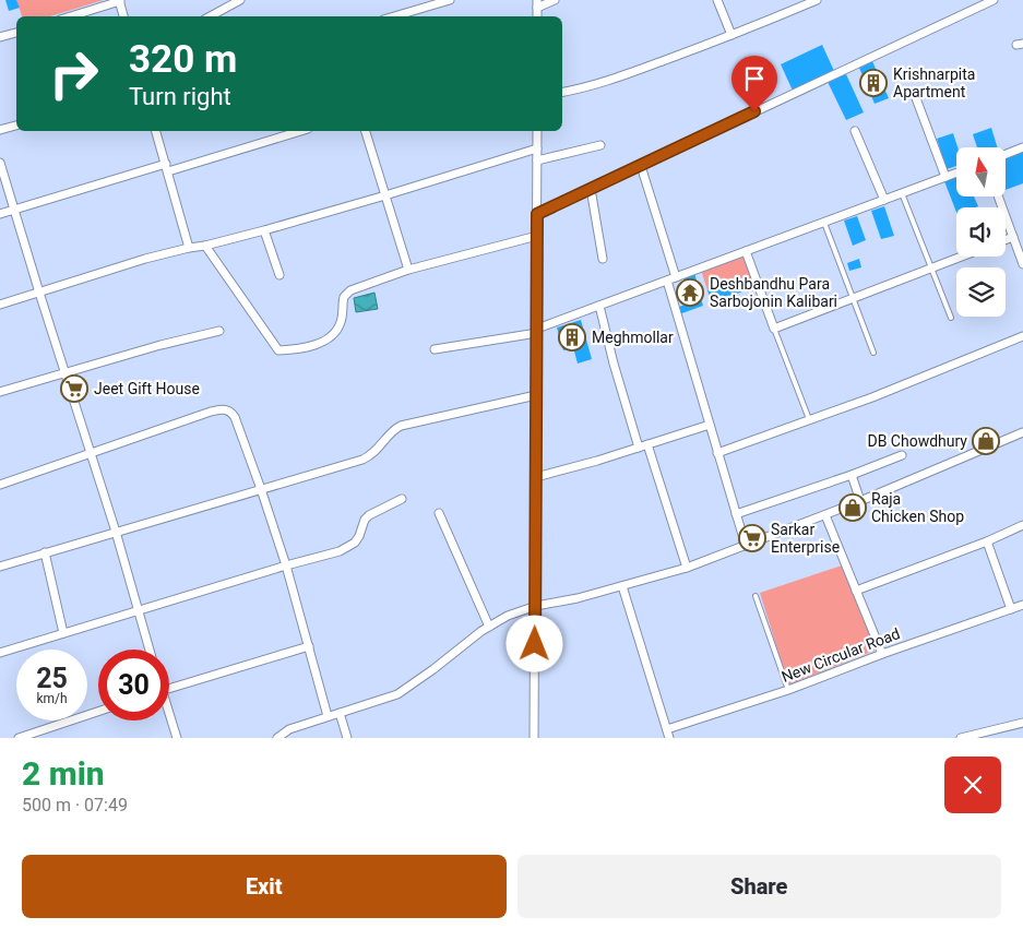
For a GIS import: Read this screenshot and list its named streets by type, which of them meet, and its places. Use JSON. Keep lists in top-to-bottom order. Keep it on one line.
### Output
{"streets":{"street":["New Circular Road"]},"places":{"building":["Krishnarpita Apartment","Meghmollar"],"temple":["Deshbandhu Para Sarbojonin Kalibari"],"supermarket":["Jeet Gift House","Sarkar Enterprise"],"shop":["DB Chowdhury","Raja Chicken Shop"]},"north":"top","page":{"turn":["320 m","Turn right"],"speed":"25 km/h","limit":"30","heading":["2 min","500 m · 07:49"],"buttons":["Exit","Share"]}}
